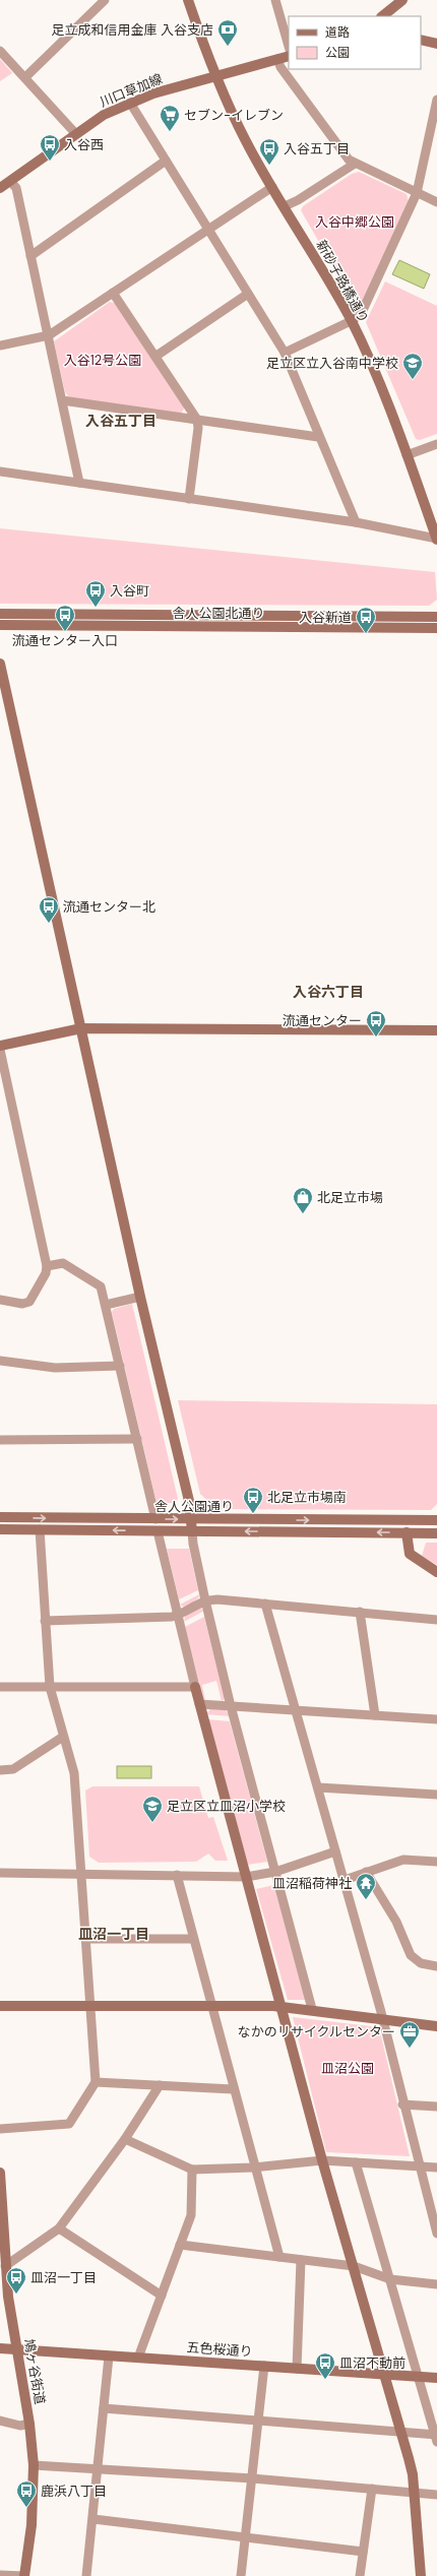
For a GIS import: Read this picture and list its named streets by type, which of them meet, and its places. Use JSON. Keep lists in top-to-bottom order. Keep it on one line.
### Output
{"streets":{"street":["川口草加線","新砂子路橋通り","舎人公園北通り","舎人公園通り","五色桜通り","鳩ヶ谷街道"]},"crossings":[["川口草加線","新砂子路橋通り"],["五色桜通り","鳩ヶ谷街道"]],"districts":["入谷五丁目","入谷六丁目","皿沼一丁目"],"parks":["入谷中郷公園","入谷12号公園","皿沼公園"],"places":{"bank":["足立成和信用金庫 入谷支店"],"supermarket":["セブン-イレブン"],"bus stop":["入谷西","入谷五丁目","入谷町","流通センター入口","入谷新道","流通センター北","流通センター","北足立市場南","皿沼一丁目","皿沼不動前","鹿浜八丁目"],"school or university":["足立区立入谷南中学校","足立区立皿沼小学校"],"shop":["北足立市場"],"temple":["皿沼稲荷神社"],"office":["なかのリサイクルセンター"]},"legend":["道路","公園"]}
